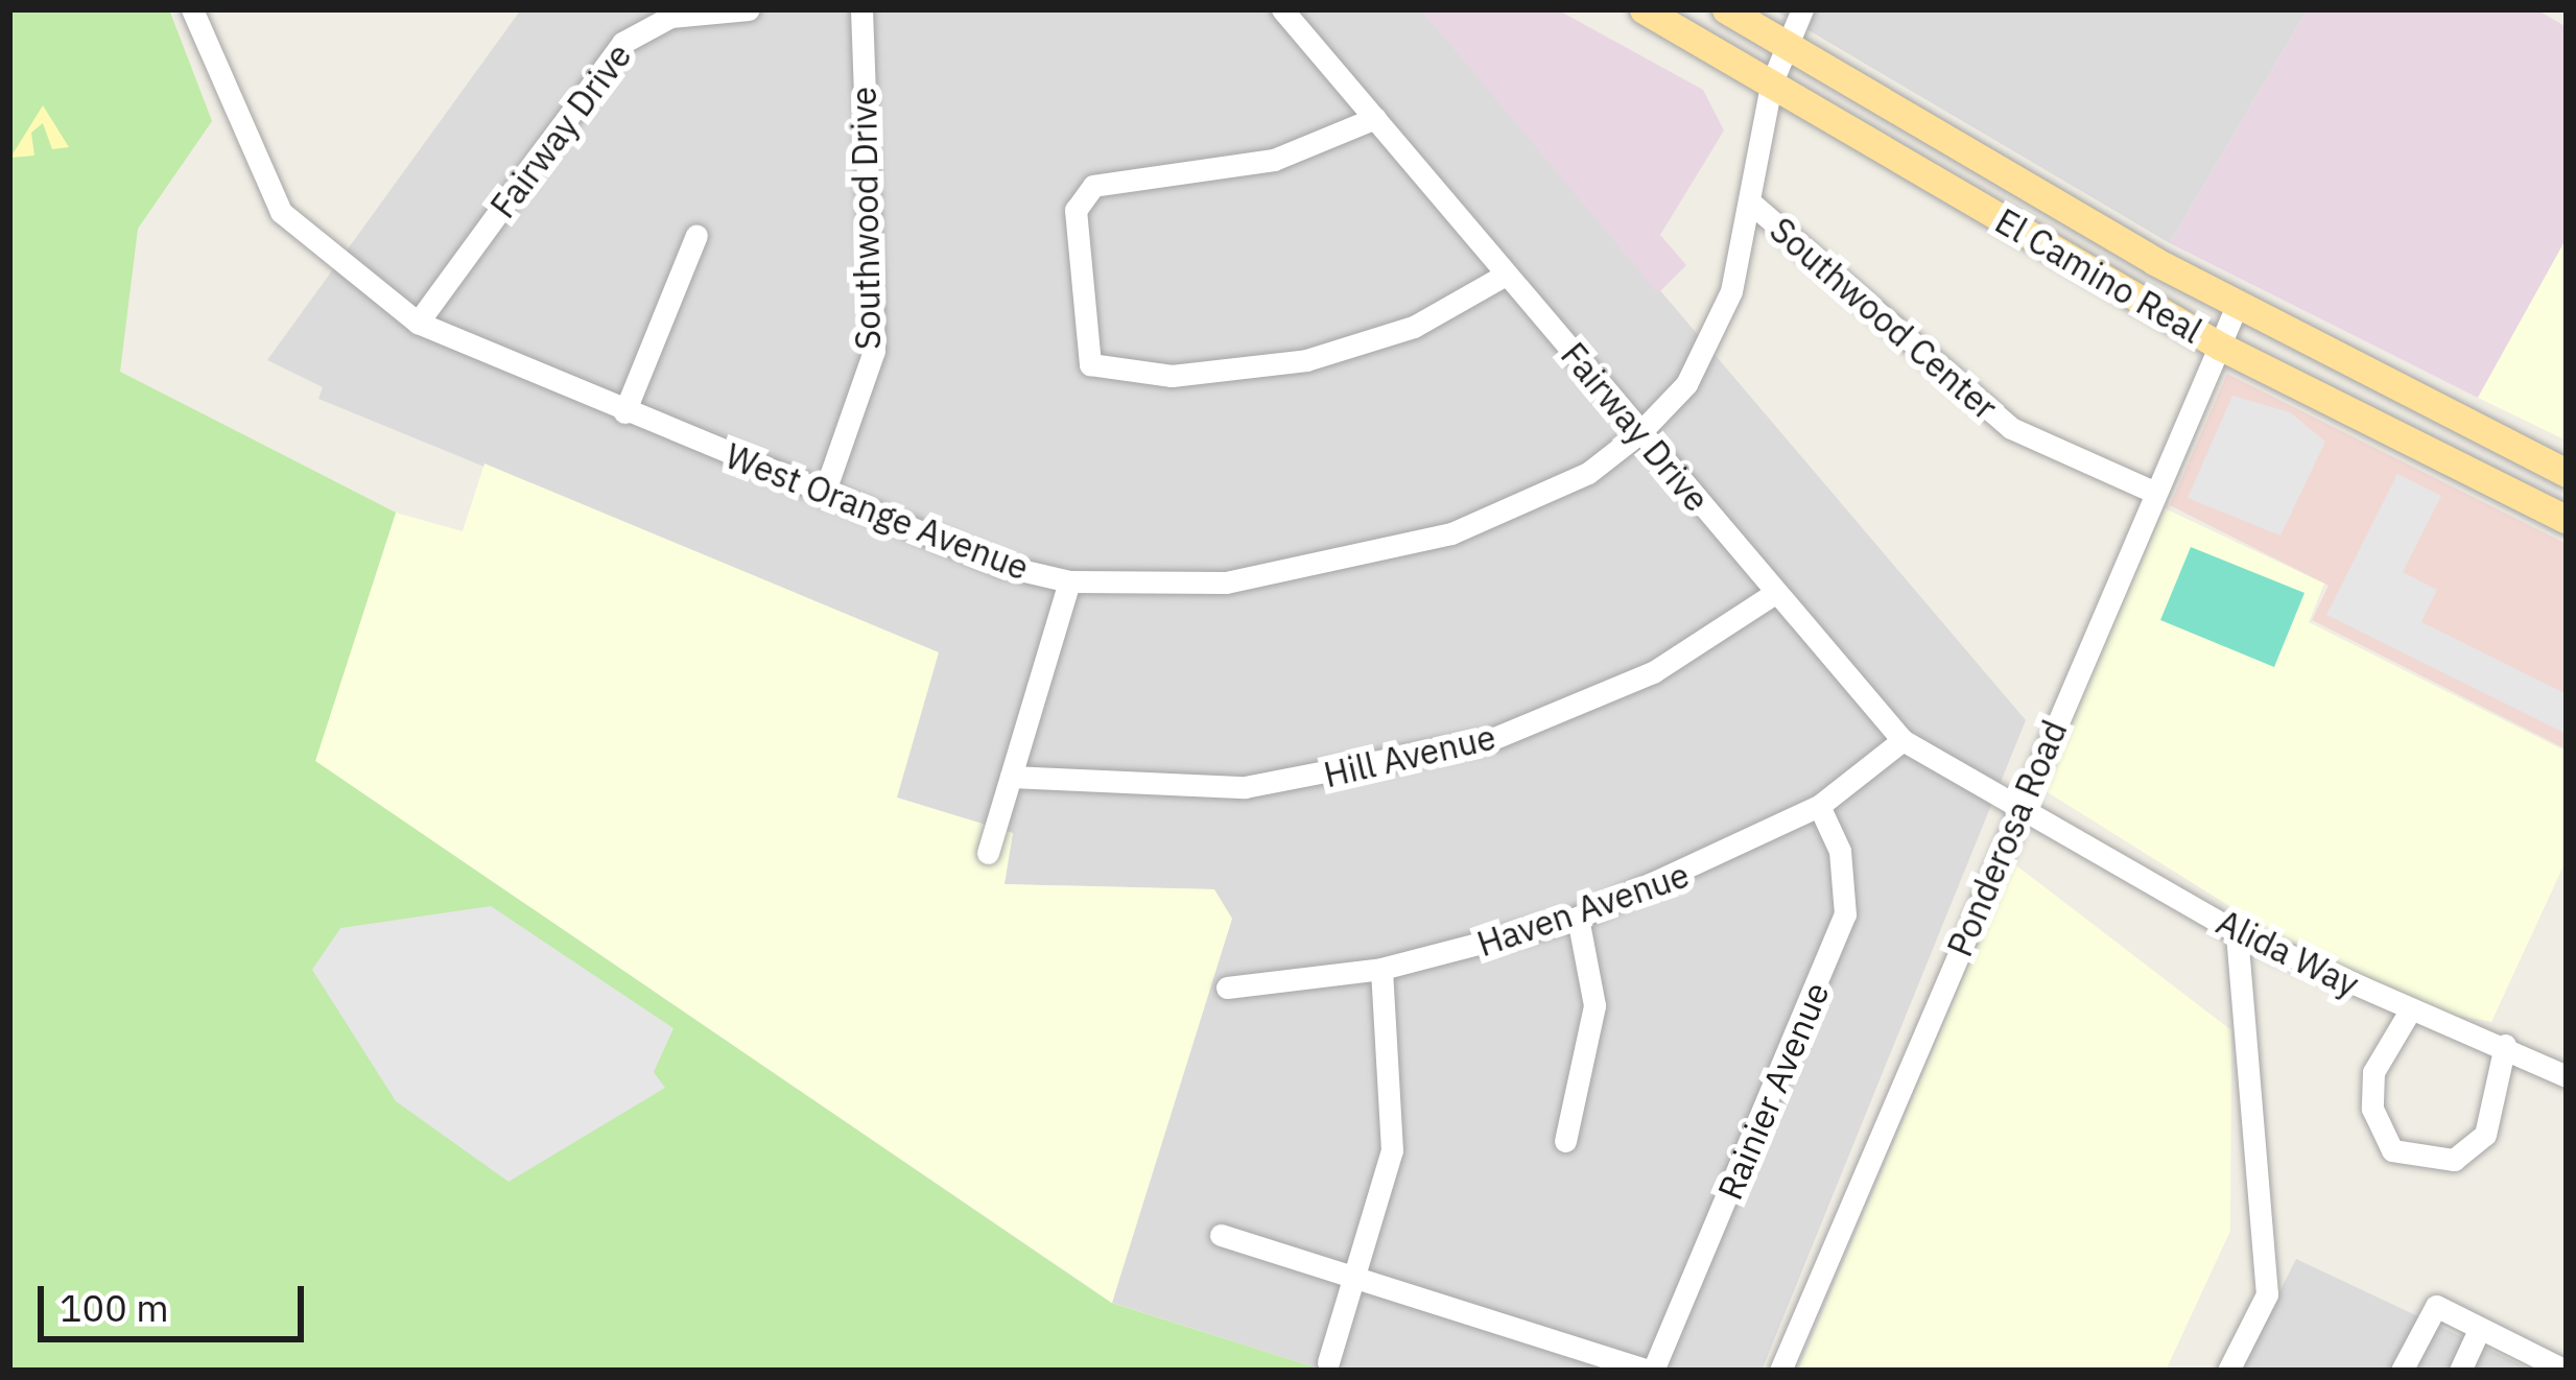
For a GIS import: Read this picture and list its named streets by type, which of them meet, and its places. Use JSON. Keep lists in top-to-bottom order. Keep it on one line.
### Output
{"streets":{"main road":["El Camino Real"],"street":["Fairway Drive","Southwood Drive","Southwood Center","West Orange Avenue","Hill Avenue","Ponderosa Road","Haven Avenue","Alida Way","Rainier Avenue"]},"crossings":[["Fairway Drive","West Orange Avenue"],["Fairway Drive","Hill Avenue"],["Fairway Drive","Ponderosa Road"],["Fairway Drive","Haven Avenue"],["Fairway Drive","Alida Way"],["Southwood Drive","West Orange Avenue"],["El Camino Real","West Orange Avenue"],["El Camino Real","Ponderosa Road"],["Southwood Center","West Orange Avenue"],["Southwood Center","Ponderosa Road"],["Ponderosa Road","Alida Way"],["Haven Avenue","Rainier Avenue"]],"scale_bar":"100 m"}
